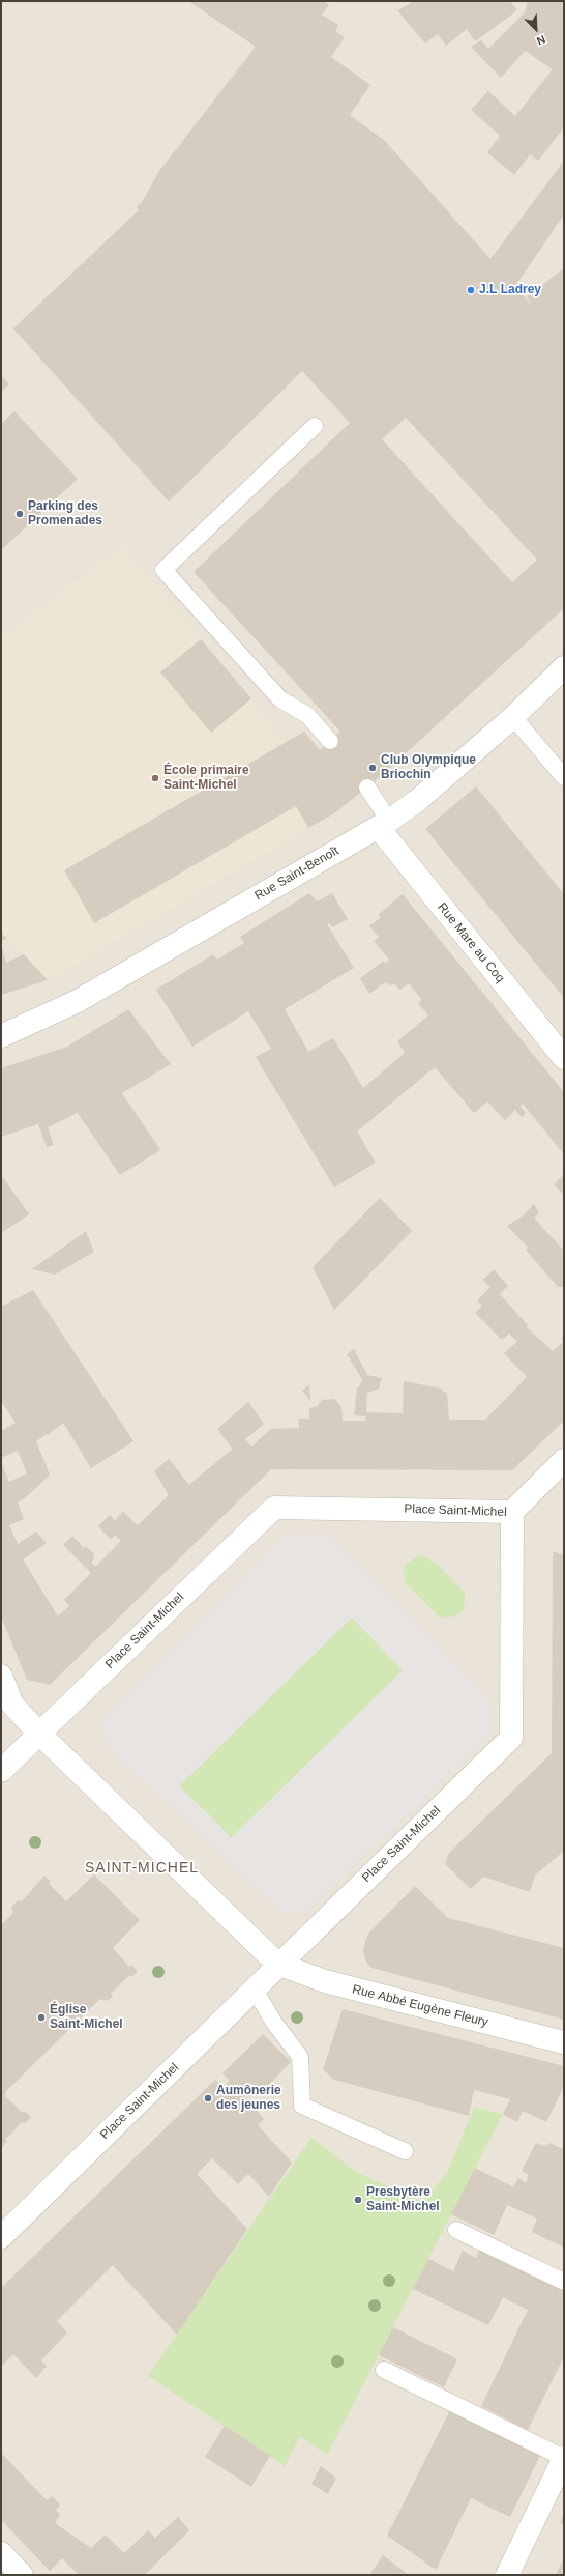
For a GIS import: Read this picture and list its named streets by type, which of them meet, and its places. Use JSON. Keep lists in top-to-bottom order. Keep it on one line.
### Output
{"streets":{"street":["Rue Saint-Benoît","Rue Mare au Coq","Place Saint-Michel","Rue Abbé Eugène Fleury"]},"crossings":[["Rue Saint-Benoît","Rue Mare au Coq"],["Place Saint-Michel","Rue Abbé Eugène Fleury"]],"districts":["SAINT-MICHEL"],"places":["J.L Ladrey","Parking des Promenades","Club Olympique Briochin","École primaire Saint-Michel","Église Saint-Michel","Aumônerie des jeunes","Presbytère Saint-Michel"],"north":"bottom right"}
